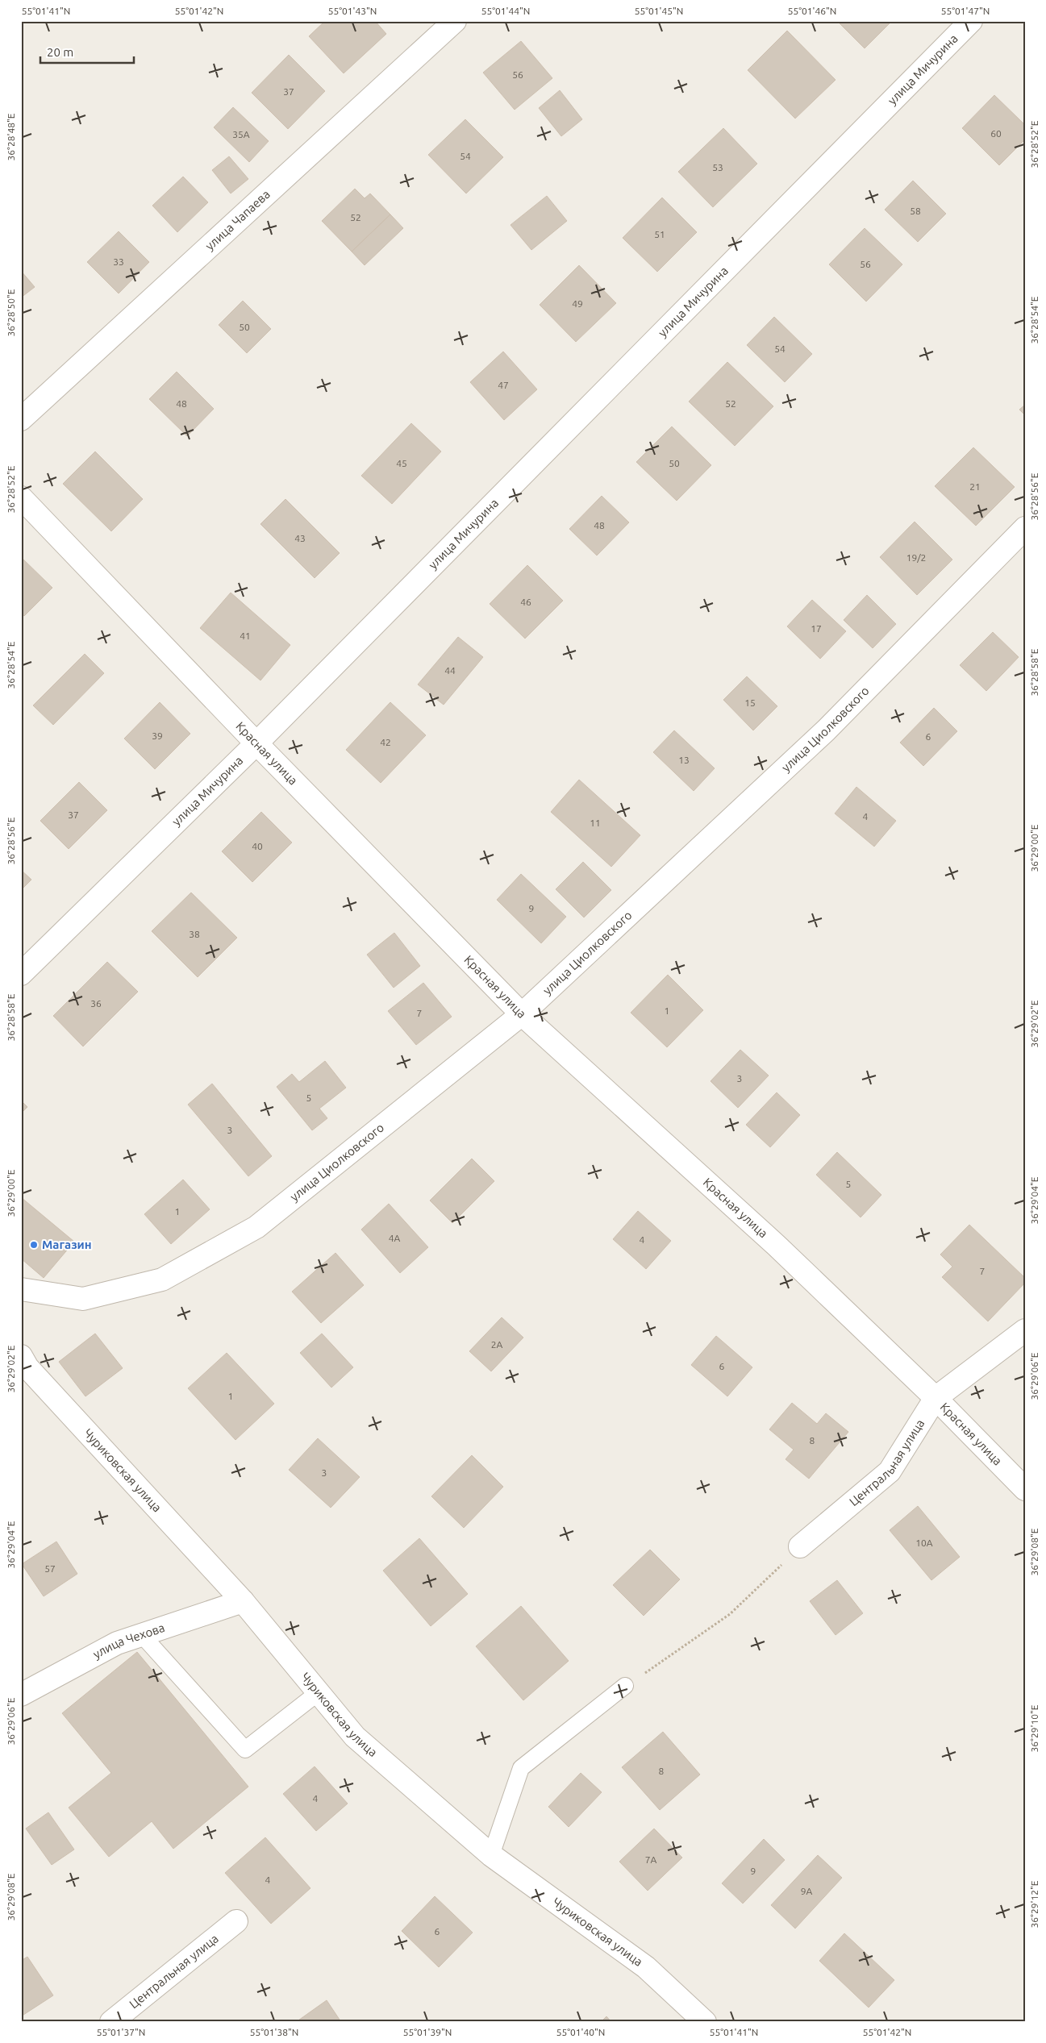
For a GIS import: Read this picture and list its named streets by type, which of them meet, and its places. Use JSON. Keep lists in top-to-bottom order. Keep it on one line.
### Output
{"streets":{"street":["улица Мичурина","улица Чапаева","улица Циолковского","Красная улица","Центральная улица","Чуриковская улица","улица Чехова"]},"crossings":[["улица Мичурина","Красная улица"],["улица Циолковского","Красная улица"],["Красная улица","Центральная улица"],["Чуриковская улица","улица Чехова"]],"places":["Магазин"],"house_numbers":["56","37","60","35А","54","53","58","52","51","33","56","49","50","54","47","48","52","45","50","21","48","43","19/2","46","17","41","44","15","39","6","42","13","37","4","11","40","9","38","36","1","7","3","5","3","5","1","4А","4","7","2А","6","1","8","3","10А","57","8","4","7А","9","4","9А","6"],"scale_bar":"20 m","coordinates":["55°01'41\"N","55°01'42\"N","55°01'43\"N","55°01'44\"N","55°01'45\"N","55°01'46\"N","55°01'47\"N","36°28'48\"E","36°28'52\"E","36°28'50\"E","36°28'54\"E","36°28'56\"E","36°28'58\"E","36°29'00\"E","36°29'02\"E","36°29'04\"E","36°29'06\"E","36°29'08\"E","36°29'10\"E","36°29'12\"E","55°01'37\"N","55°01'38\"N","55°01'39\"N","55°01'40\"N"]}
